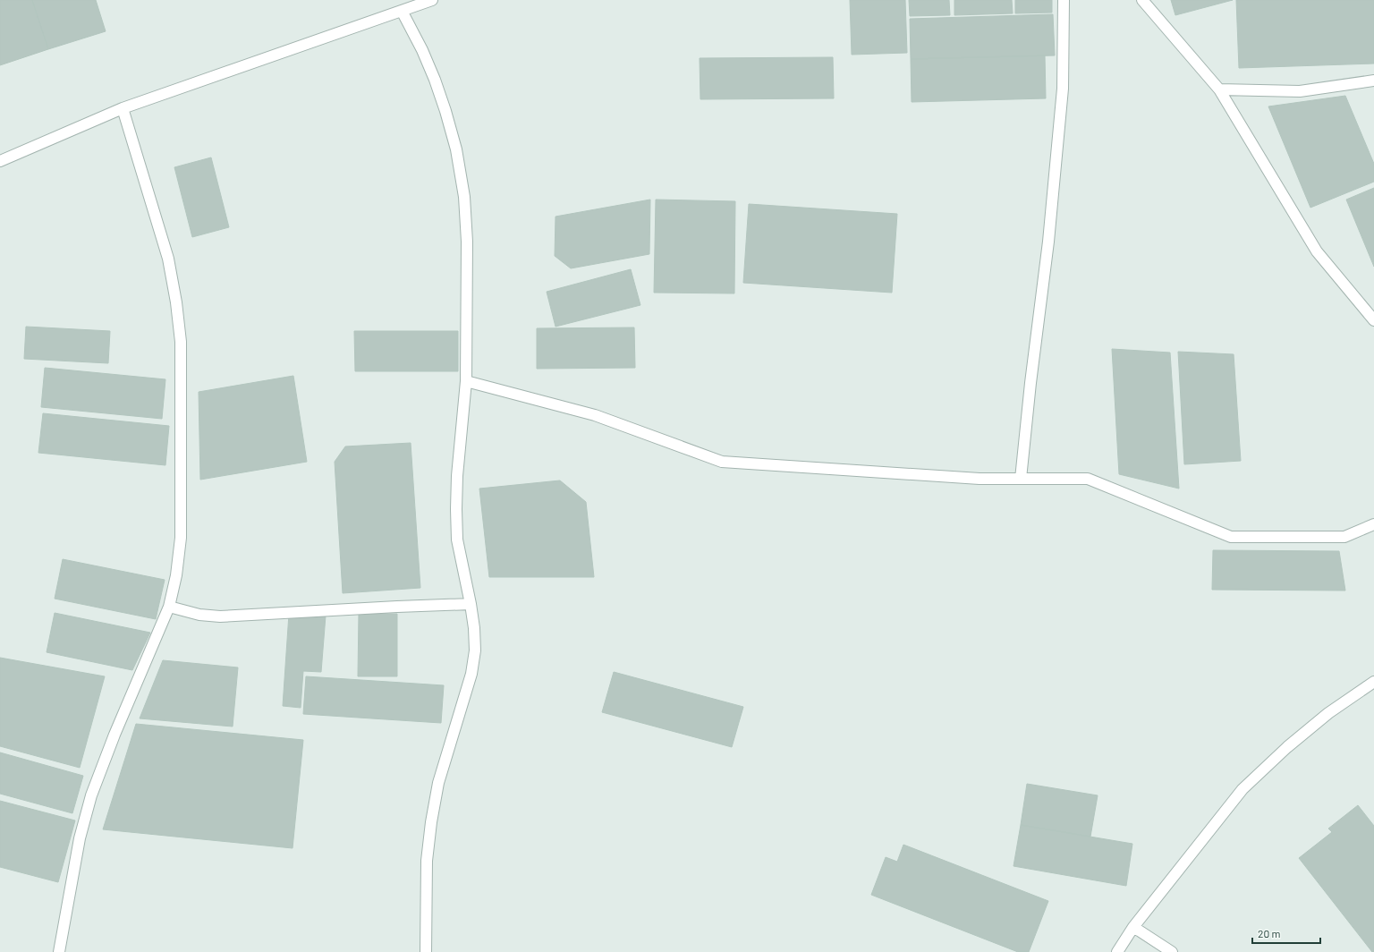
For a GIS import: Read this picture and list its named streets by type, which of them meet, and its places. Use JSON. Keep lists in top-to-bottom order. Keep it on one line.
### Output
{"scale_bar":"20 m"}
